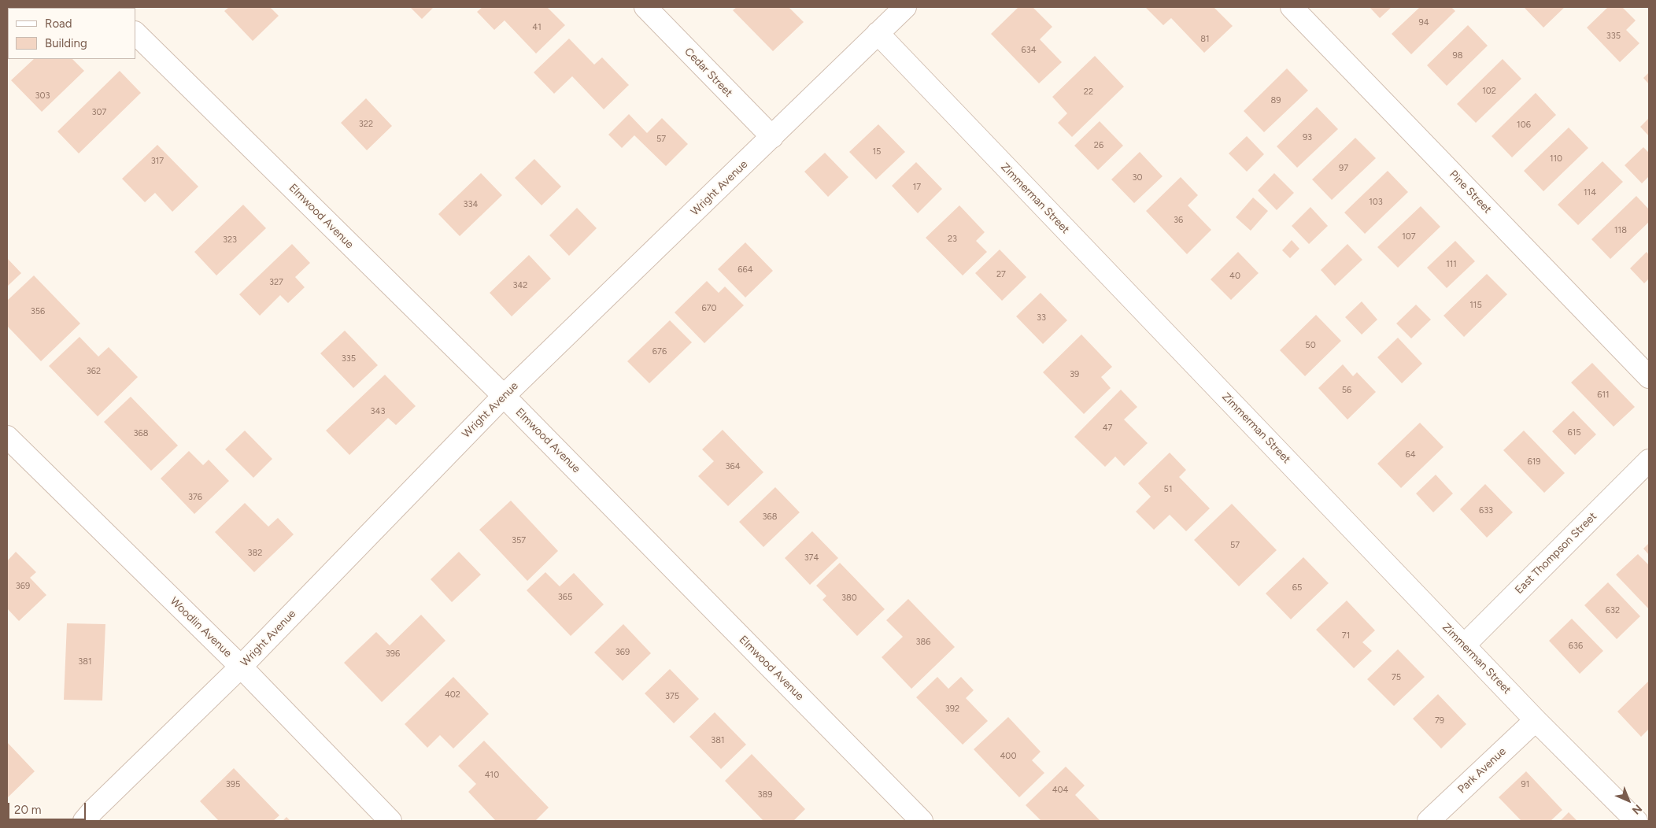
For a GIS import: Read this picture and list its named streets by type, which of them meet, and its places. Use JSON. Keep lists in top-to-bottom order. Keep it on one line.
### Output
{"streets":{"street":["Cedar Street","Wright Avenue","Pine Street","Zimmerman Street","Elmwood Avenue","East Thompson Street","Woodlin Avenue","Park Avenue"]},"crossings":[["Cedar Street","Wright Avenue"],["Wright Avenue","Zimmerman Street"],["Wright Avenue","Elmwood Avenue"],["Wright Avenue","Woodlin Avenue"],["Zimmerman Street","East Thompson Street"],["Zimmerman Street","Park Avenue"]],"house_numbers":["94","41","335","81","634","98","102","22","303","89","307","322","106","93","57","26","15","110","317","97","30","17","114","103","334","36","118","107","23","323","111","664","27","40","327","342","115","670","356","33","50","676","335","362","39","56","611","343","47","615","368","64","619","364","51","376","633","368","357","57","382","374","369","65","365","380","632","71","386","636","369","396","381","75","402","375","392","79","381","400","410","395","91","404","389"],"legend":["Road","Building"],"scale_bar":"20 m","north":"bottom right"}
